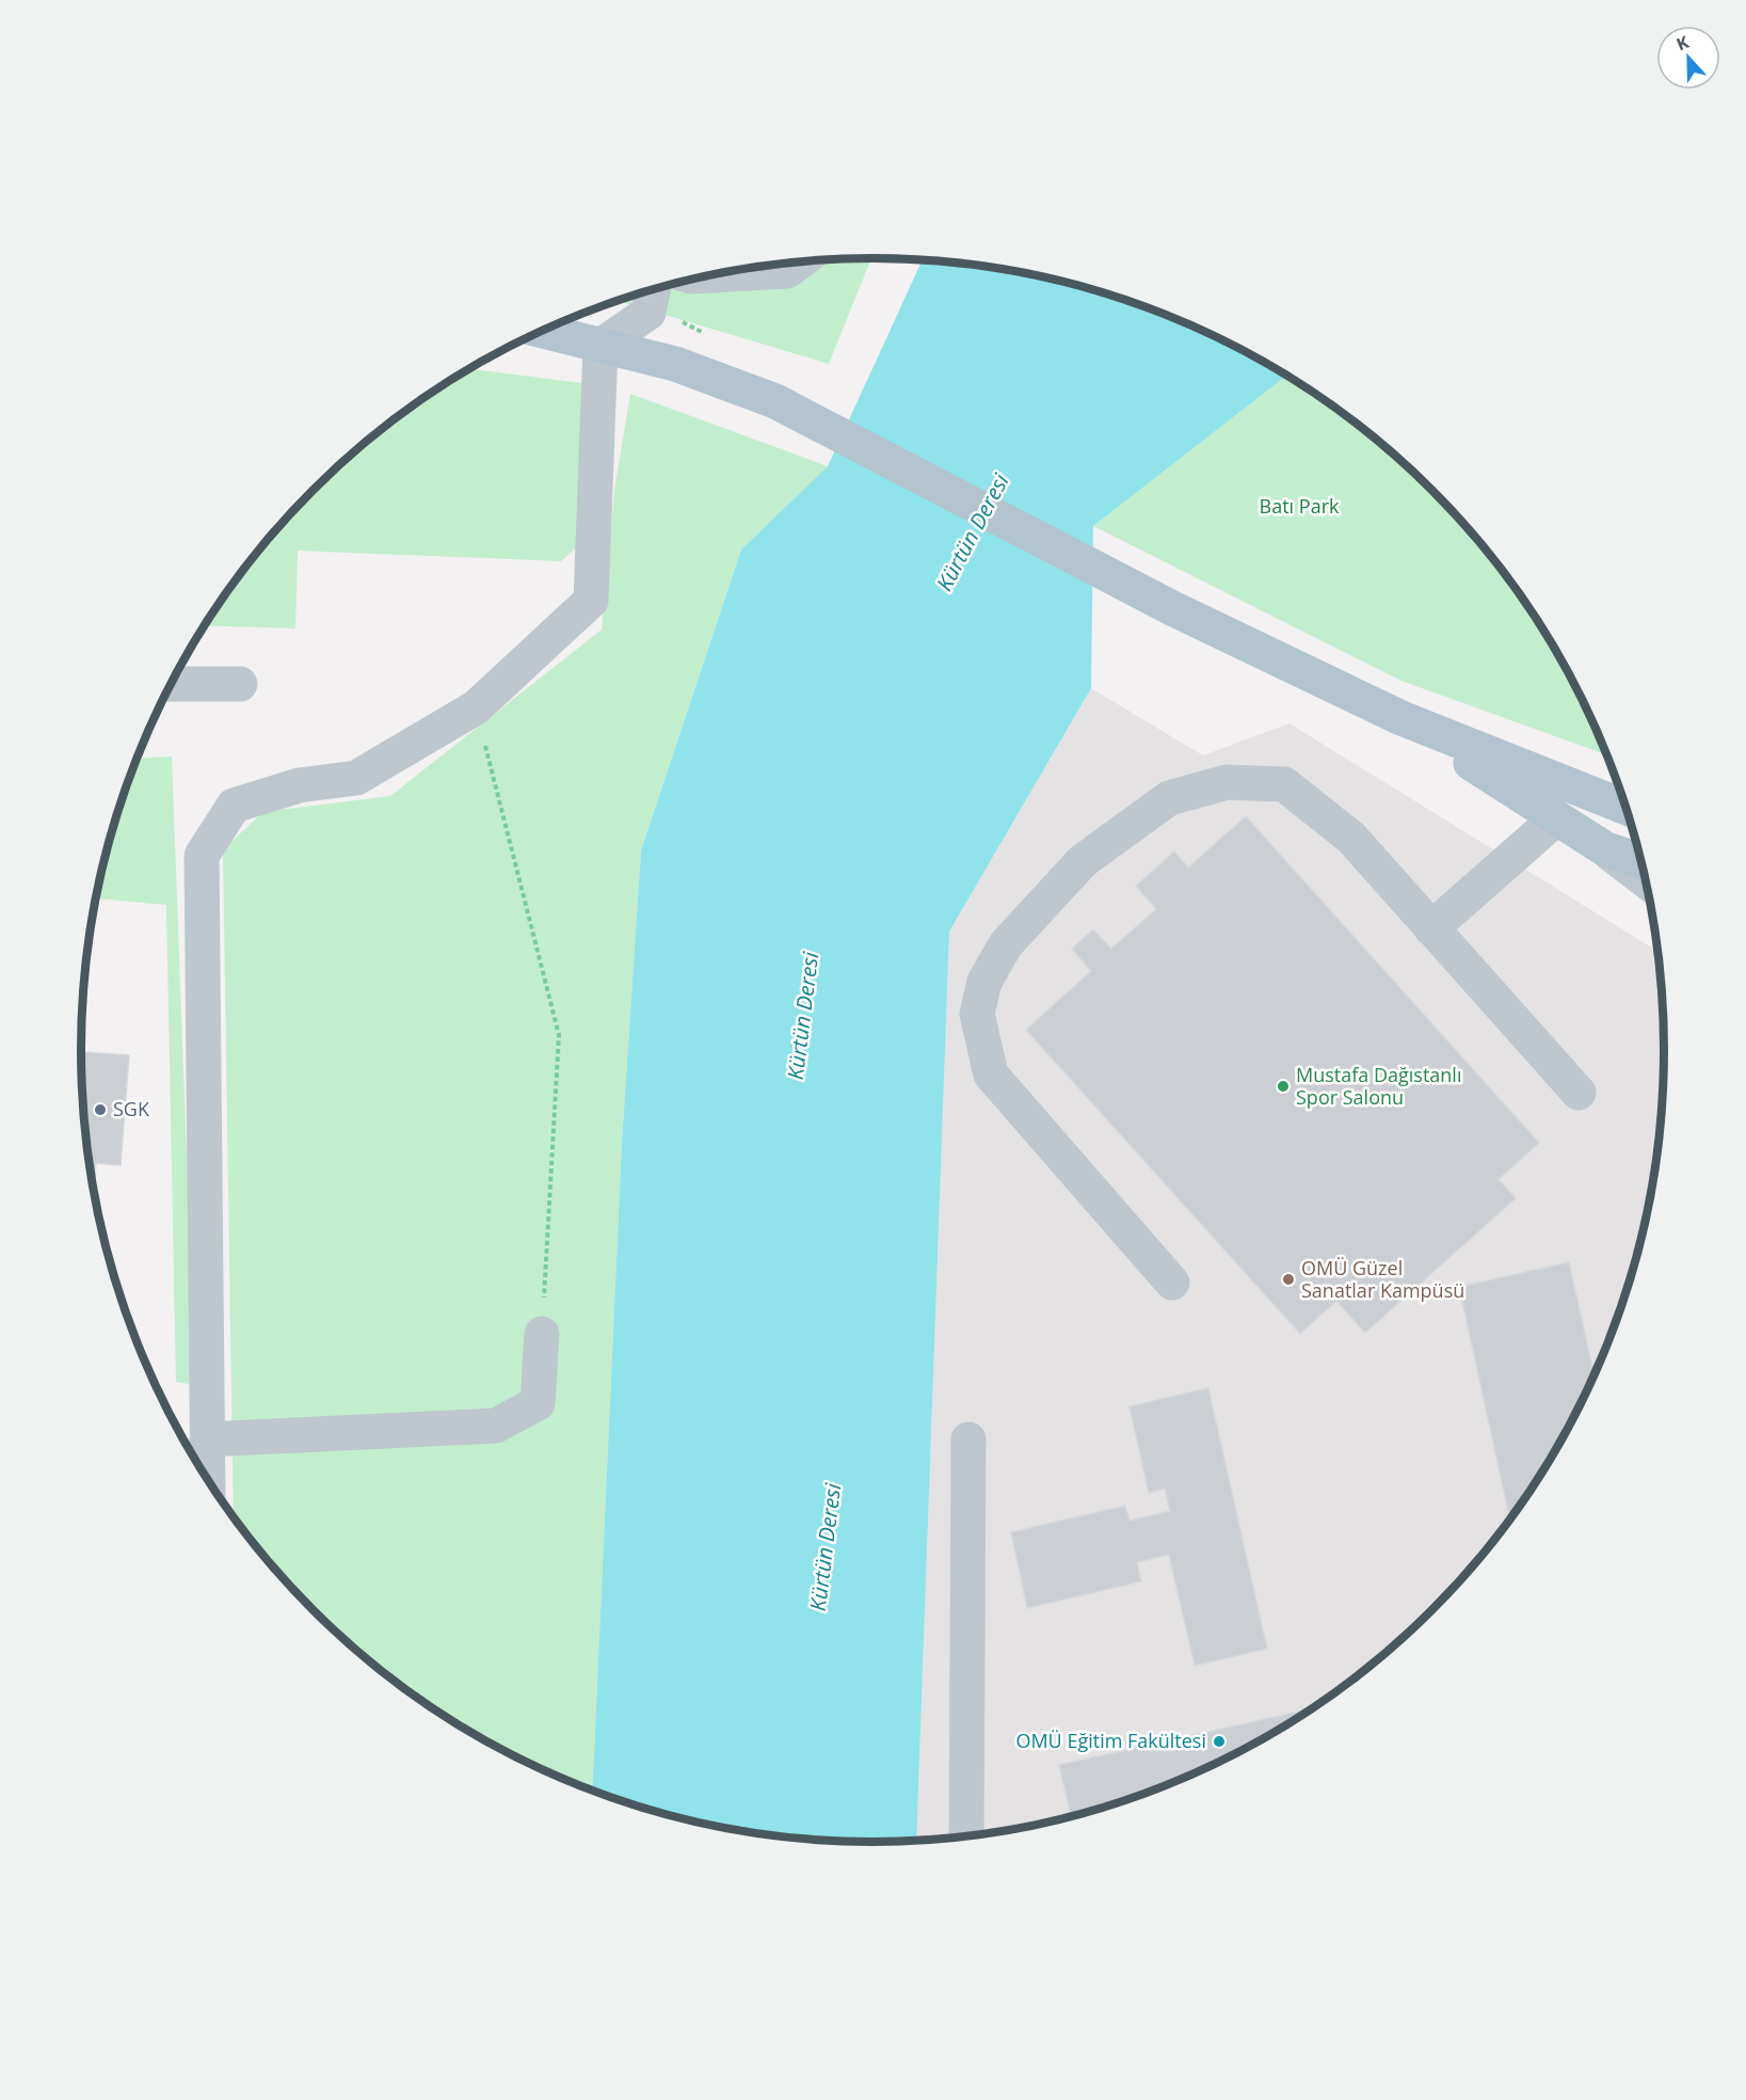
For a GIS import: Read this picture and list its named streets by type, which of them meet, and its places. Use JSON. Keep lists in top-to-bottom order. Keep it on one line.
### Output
{"water":["Kürtün Deresi"],"parks":["Batı Park"],"places":["Mustafa Dağıstanlı Spor Salonu","SGK","OMÜ Güzel Sanatlar Kampüsü","OMÜ Eğitim Fakültesi"],"north":"top"}
